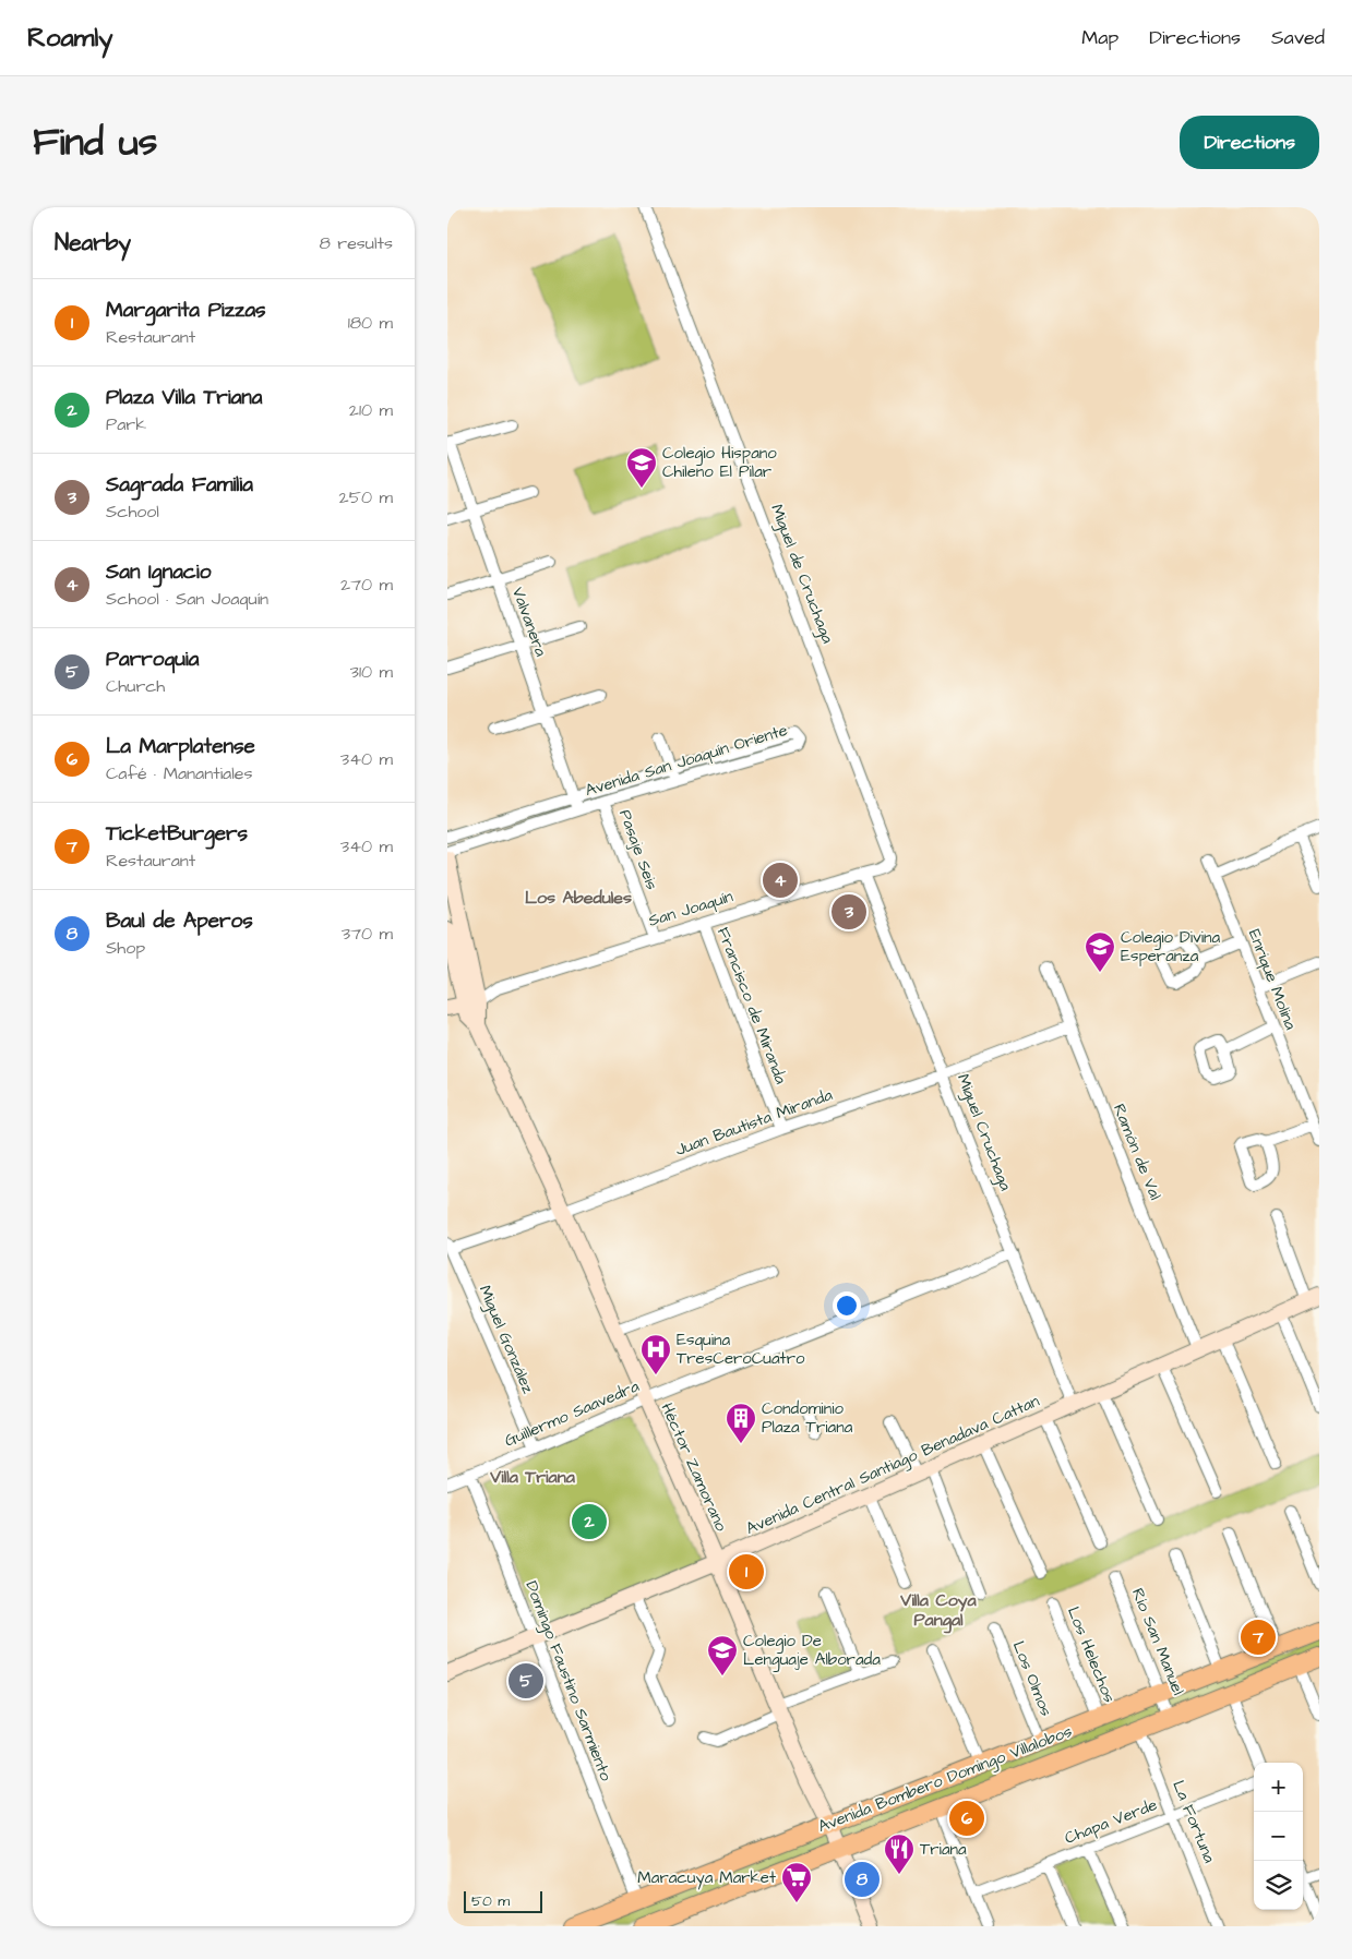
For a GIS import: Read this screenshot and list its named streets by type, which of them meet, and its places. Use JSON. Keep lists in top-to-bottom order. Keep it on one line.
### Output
{"streets":{"main road":["Avenida Bombero Domingo Villalobos"],"street":["Miguel de Cruchaga","Valvanera","Avenida San Joaquín Oriente","Pasaje Seis","San Joaquín","Enrique Molina","Francisco de Miranda","Juan Bautista Miranda","Miguel Cruchaga","Ramón de Val","Miguel González","Guillermo Saavedra","Avenida Central Santiago Benadava Cattan","Héctor Zamorano","Río San Manuel","Los Helechos","Los Olmos","Domingo Faustino Sarmiento","Chapa Verde","La Fortuna"]},"crossings":[["Miguel de Cruchaga","San Joaquín"],["Valvanera","Avenida San Joaquín Oriente"],["Avenida San Joaquín Oriente","Pasaje Seis"],["Pasaje Seis","San Joaquín"],["San Joaquín","Francisco de Miranda"],["San Joaquín","Miguel Cruchaga"],["San Joaquín","Héctor Zamorano"],["Francisco de Miranda","Juan Bautista Miranda"],["Juan Bautista Miranda","Miguel Cruchaga"],["Juan Bautista Miranda","Ramón de Val"],["Juan Bautista Miranda","Miguel González"],["Juan Bautista Miranda","Héctor Zamorano"],["Miguel Cruchaga","Guillermo Saavedra"],["Miguel Cruchaga","Avenida Central Santiago Benadava Cattan"],["Ramón de Val","Avenida Central Santiago Benadava Cattan"],["Miguel González","Guillermo Saavedra"],["Guillermo Saavedra","Héctor Zamorano"],["Guillermo Saavedra","Domingo Faustino Sarmiento"],["Avenida Central Santiago Benadava Cattan","Héctor Zamorano"],["Avenida Central Santiago Benadava Cattan","Domingo Faustino Sarmiento"],["Héctor Zamorano","Avenida Bombero Domingo Villalobos"],["Río San Manuel","Avenida Bombero Domingo Villalobos"],["Los Helechos","Avenida Bombero Domingo Villalobos"],["Los Olmos","Avenida Bombero Domingo Villalobos"],["Domingo Faustino Sarmiento","Avenida Bombero Domingo Villalobos"],["Avenida Bombero Domingo Villalobos","La Fortuna"],["Chapa Verde","La Fortuna"]],"districts":["Los Abedules","Villa Triana","Villa Coya Pangal"],"places":{"school or university":["Colegio Hispano Chileno El Pilar","Colegio Divina Esperanza","Colegio De Lenguaje Alborada"],"hospital":["Esquina TresCeroCuatro"],"building":["Condominio Plaza Triana"],"restaurant":["Triana"],"supermarket":["Maracuya Market"]},"scale_bar":"50 m","page":{"header":"Roamly","nav":["Map","Directions","Saved"],"title":"Find us","buttons":"Directions","heading":["Nearby","8 results"],"list":[{"mark":"1","name":"Margarita Pizzas","note":"Restaurant","value":"180 m"},{"mark":"2","name":"Plaza Villa Triana","note":"Park","value":"210 m"},{"mark":"3","name":"Sagrada Familia","note":"School","value":"250 m"},{"mark":"4","name":"San Ignacio","note":"School · San Joaquín","value":"270 m"},{"mark":"5","name":"Parroquia","note":"Church","value":"310 m"},{"mark":"6","name":"La Marplatense","note":"Café · Manantiales","value":"340 m"},{"mark":"7","name":"TicketBurgers","note":"Restaurant","value":"340 m"},{"mark":"8","name":"Baul de Aperos","note":"Shop","value":"370 m"}],"pins":["4","3","2","1","7","5","6","8"],"map_buttons":["+","−"],"scale":"50 m"}}
